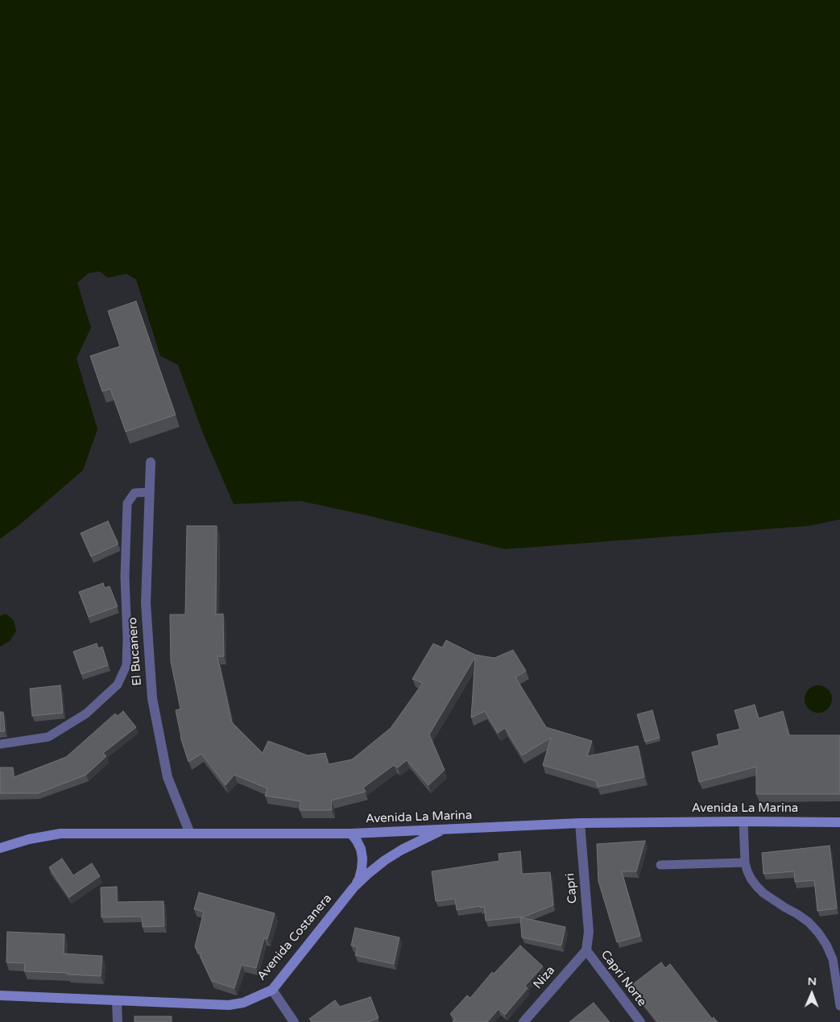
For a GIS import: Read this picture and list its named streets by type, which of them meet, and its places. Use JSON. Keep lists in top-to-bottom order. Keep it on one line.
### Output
{"streets":{"main road":["Avenida La Marina","Avenida Costanera"],"street":["El Bucanero","Capri","Niza","Capri Norte"]},"crossings":[["El Bucanero","Avenida La Marina"],["Avenida La Marina","Capri"],["Avenida La Marina","Avenida Costanera"],["Capri","Niza"],["Capri","Capri Norte"],["Niza","Capri Norte"]],"north":"top"}
